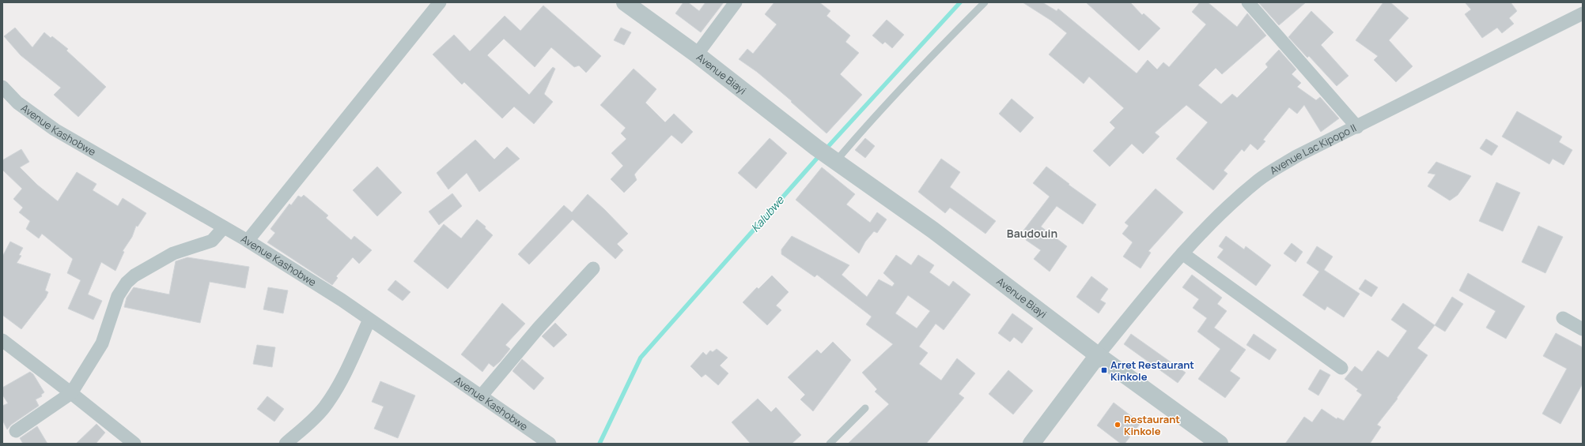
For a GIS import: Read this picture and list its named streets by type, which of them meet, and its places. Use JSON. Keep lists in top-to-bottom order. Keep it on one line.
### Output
{"streets":{"street":["Avenue Biayi","Avenue Kashobwe","Avenue Lac Kipopo II"]},"crossings":[["Avenue Biayi","Avenue Lac Kipopo II"]],"districts":["Baudouin"],"water":["Kalubwe"],"places":{"transit":["Arret Restaurant Kinkole"],"other":["Restaurant Kinkole"]}}
